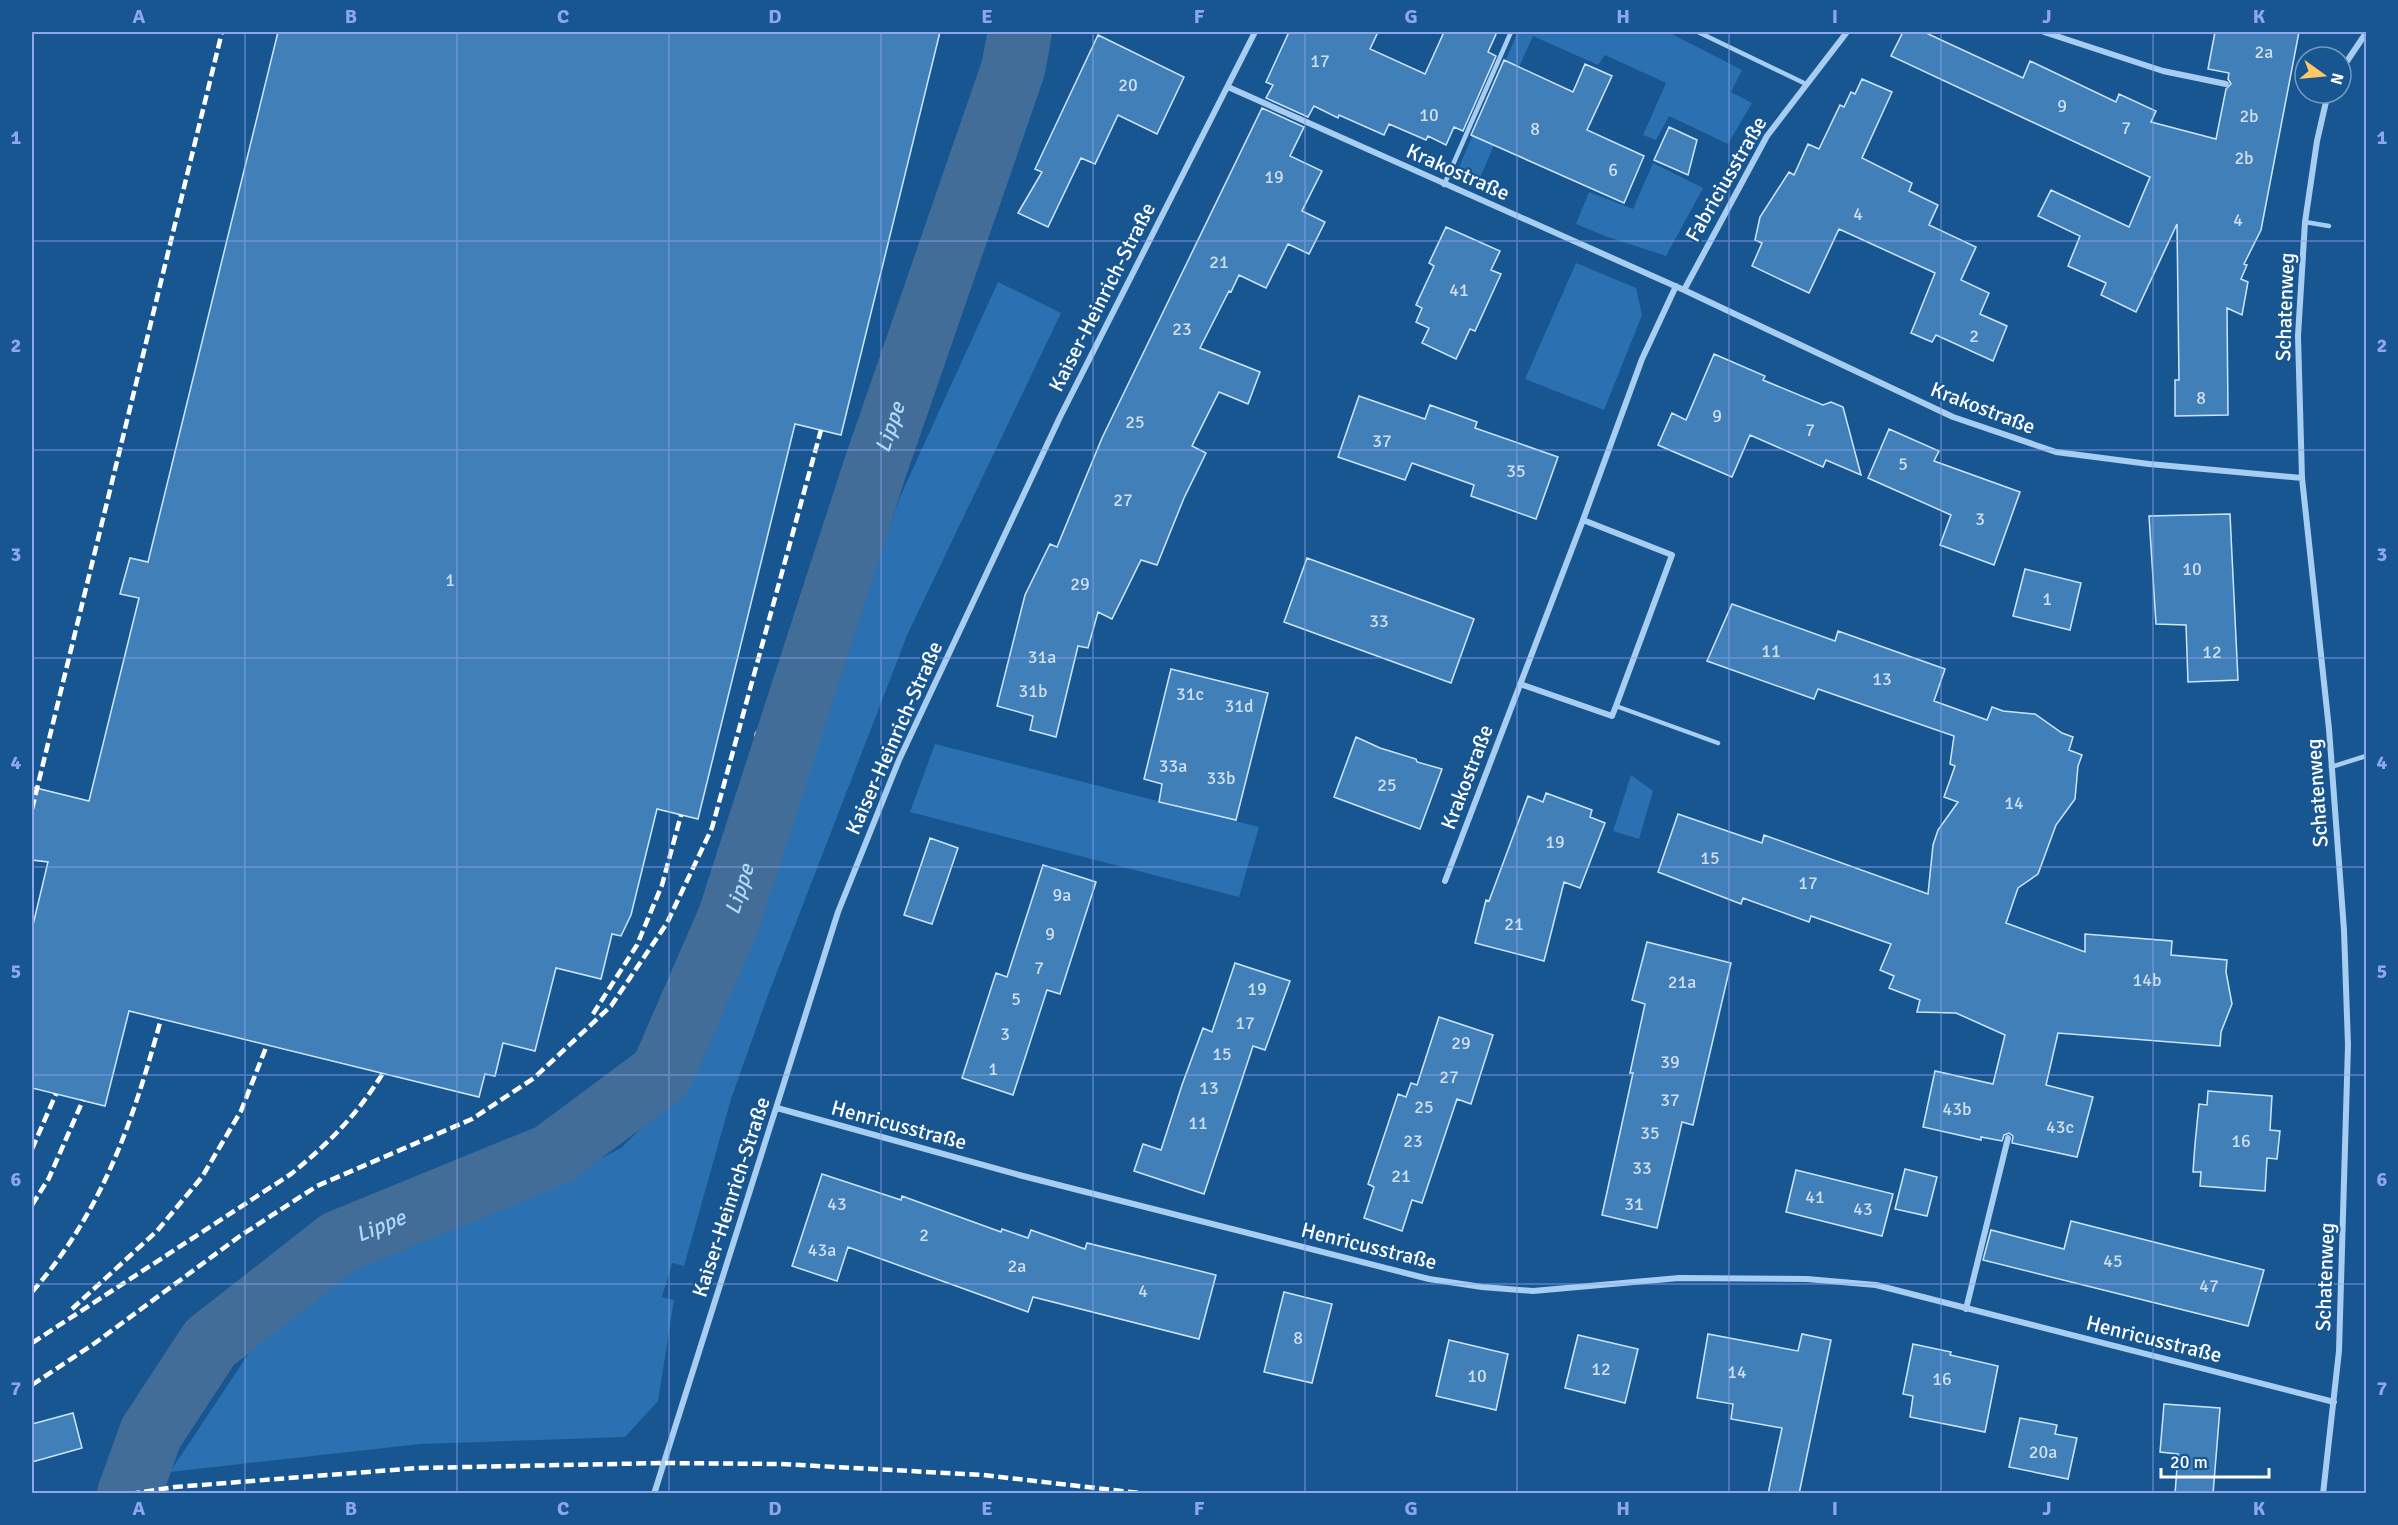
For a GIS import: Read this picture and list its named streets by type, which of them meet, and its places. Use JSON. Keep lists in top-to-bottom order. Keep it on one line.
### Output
{"streets":{"street":["Krakostraße","Fabriciusstraße","Kaiser-Heinrich-Straße","Schatenweg","Henricusstraße"]},"crossings":[["Krakostraße","Fabriciusstraße"],["Krakostraße","Kaiser-Heinrich-Straße"],["Krakostraße","Schatenweg"],["Kaiser-Heinrich-Straße","Henricusstraße"],["Schatenweg","Henricusstraße"]],"water":["Lippe"],"house_numbers":["2a","17","20","9","10","2b","7","8","2b","6","19","4","4","21","41","23","2","8","9","25","7","37","5","35","27","3","10","1","29","1","33","11","12","31a","13","31b","31c","31d","33a","33b","25","14","19","15","17","9a","21","9","7","14b","21a","19","5","17","3","29","15","39","1","27","13","37","25","43b","11","43c","35","23","16","33","21","41","43","31","43","2","43a","45","2a","47","4","8","12","14","10","16","20a"],"scale_bar":"20 m","north":"right","grid":{"columns":["A","B","C","D","E","F","G","H","I","J","K"],"rows":["1","2","3","4","5","6","7"]}}
